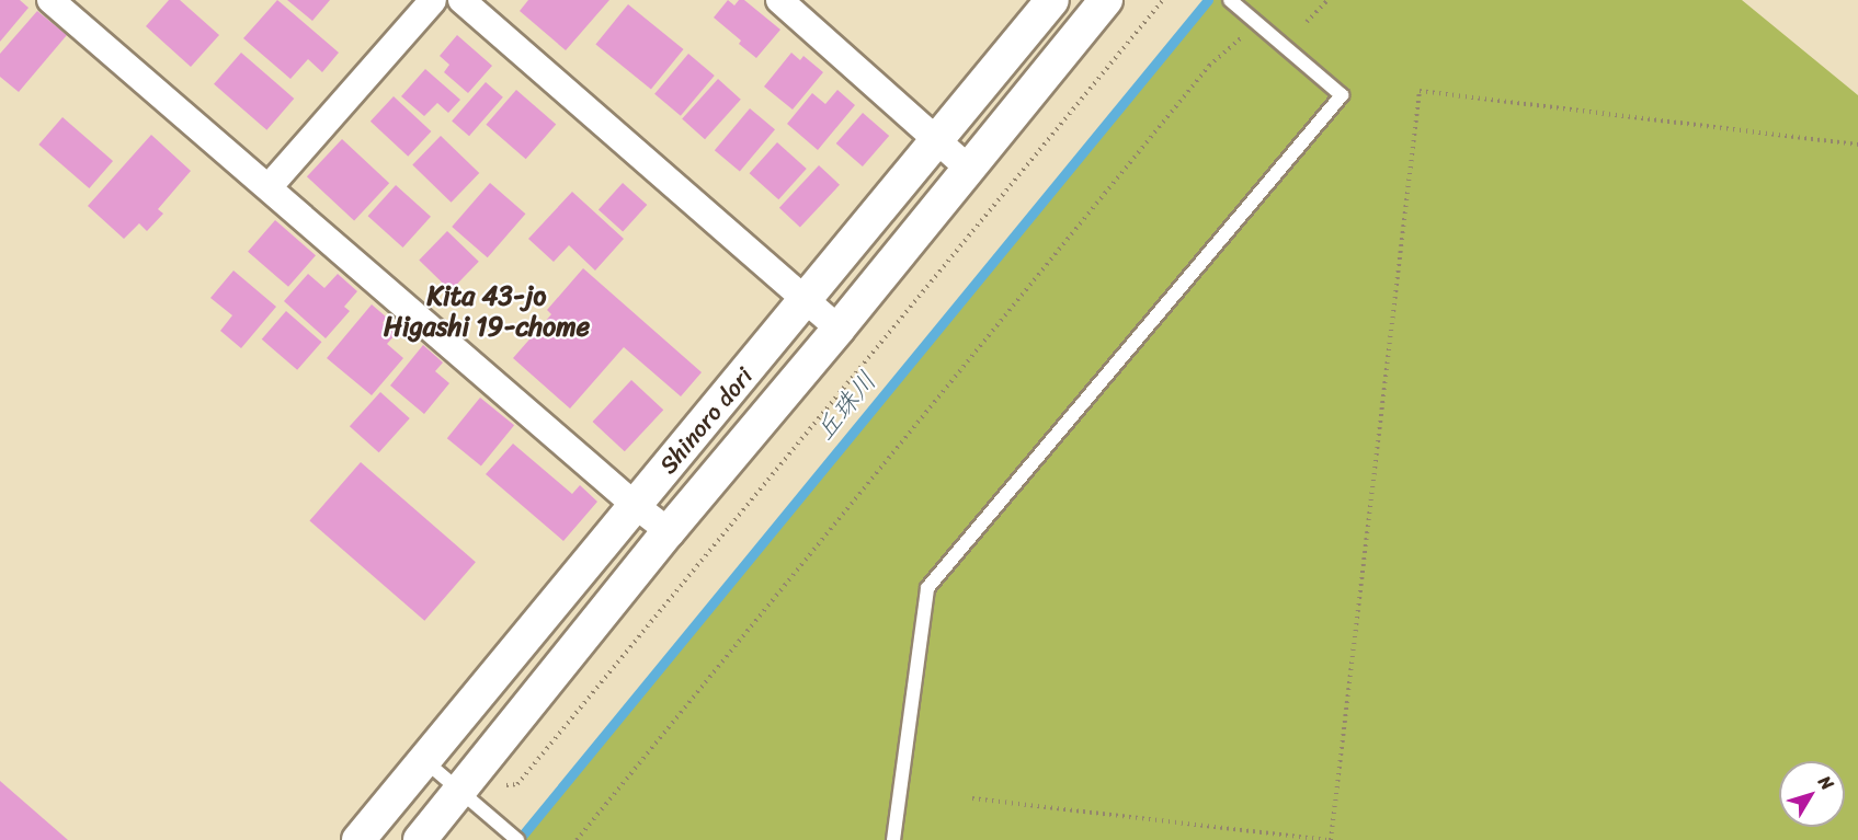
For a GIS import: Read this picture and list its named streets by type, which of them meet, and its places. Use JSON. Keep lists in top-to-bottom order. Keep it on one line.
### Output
{"streets":{"street":["Shinoro dori"]},"districts":["Kita 43-jo Higashi 19-chome"],"water":["丘珠川"],"north":"top right"}
